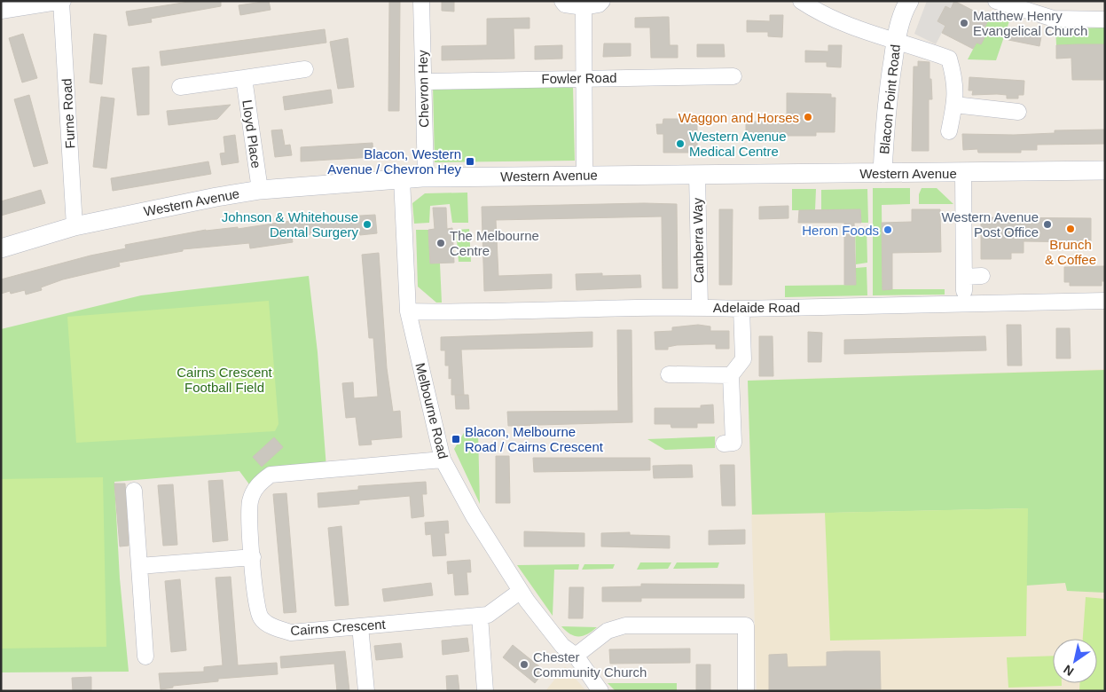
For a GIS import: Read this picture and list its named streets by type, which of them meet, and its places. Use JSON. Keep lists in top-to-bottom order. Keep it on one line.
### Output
{"streets":{"street":["Fowler Road","Chevron Hey","Blacon Point Road","Furne Road","Lloyd Place","Western Avenue","Canberra Way","Adelaide Road","Melbourne Road","Cairns Crescent"]},"crossings":[["Fowler Road","Chevron Hey"],["Chevron Hey","Western Avenue"],["Blacon Point Road","Western Avenue"],["Furne Road","Western Avenue"],["Lloyd Place","Western Avenue"],["Western Avenue","Canberra Way"],["Western Avenue","Melbourne Road"],["Canberra Way","Adelaide Road"],["Adelaide Road","Melbourne Road"],["Melbourne Road","Cairns Crescent"]],"parks":["Cairns Crescent Football Field"],"places":{"other":["Matthew Henry Evangelical Church","Waggon and Horses","Western Avenue Medical Centre","Johnson & Whitehouse Dental Surgery","Western Avenue Post Office","Brunch & Coffee","Heron Foods","The Melbourne Centre","Chester Community Church"],"transit":["Blacon, Western Avenue / Chevron Hey","Blacon, Melbourne Road / Cairns Crescent"]},"north":"bottom left"}
